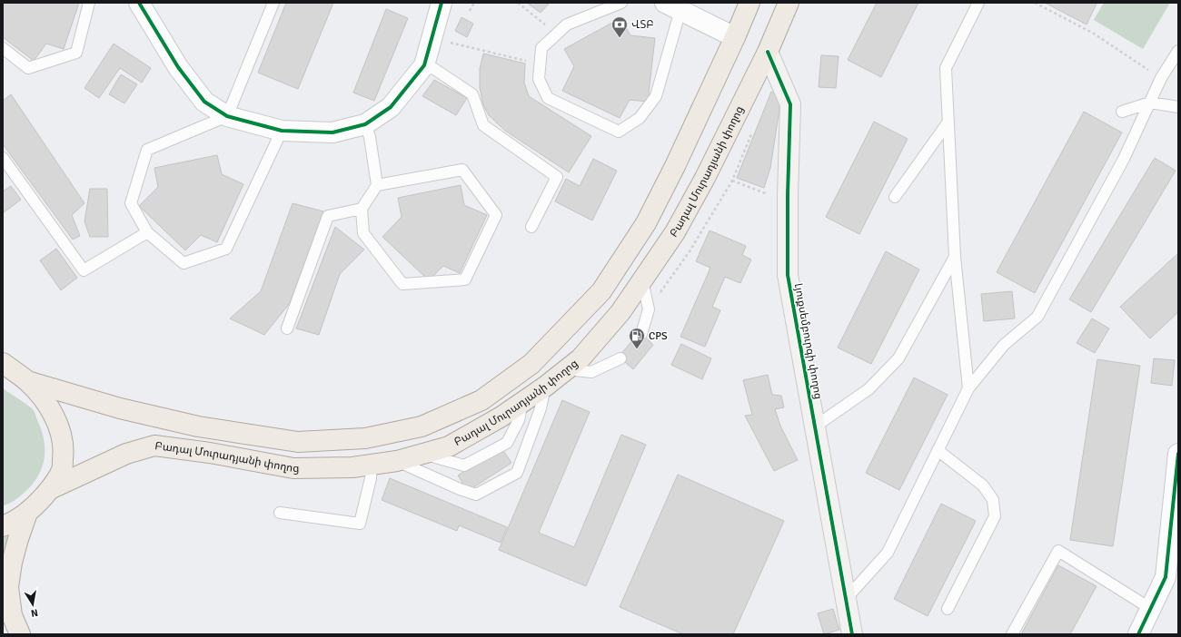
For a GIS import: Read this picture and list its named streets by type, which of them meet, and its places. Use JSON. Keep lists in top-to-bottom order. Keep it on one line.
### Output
{"streets":{"main road":["Բադալ Մուրադյանի փողոց"],"street":["Լյուքսեմբուրգի փողոց"]},"crossings":[["Բադալ Մուրադյանի փողոց","Լյուքսեմբուրգի փողոց"]],"places":{"bank":["ՎՏԲ"],"fuel station":["CPS"]},"north":"bottom"}
